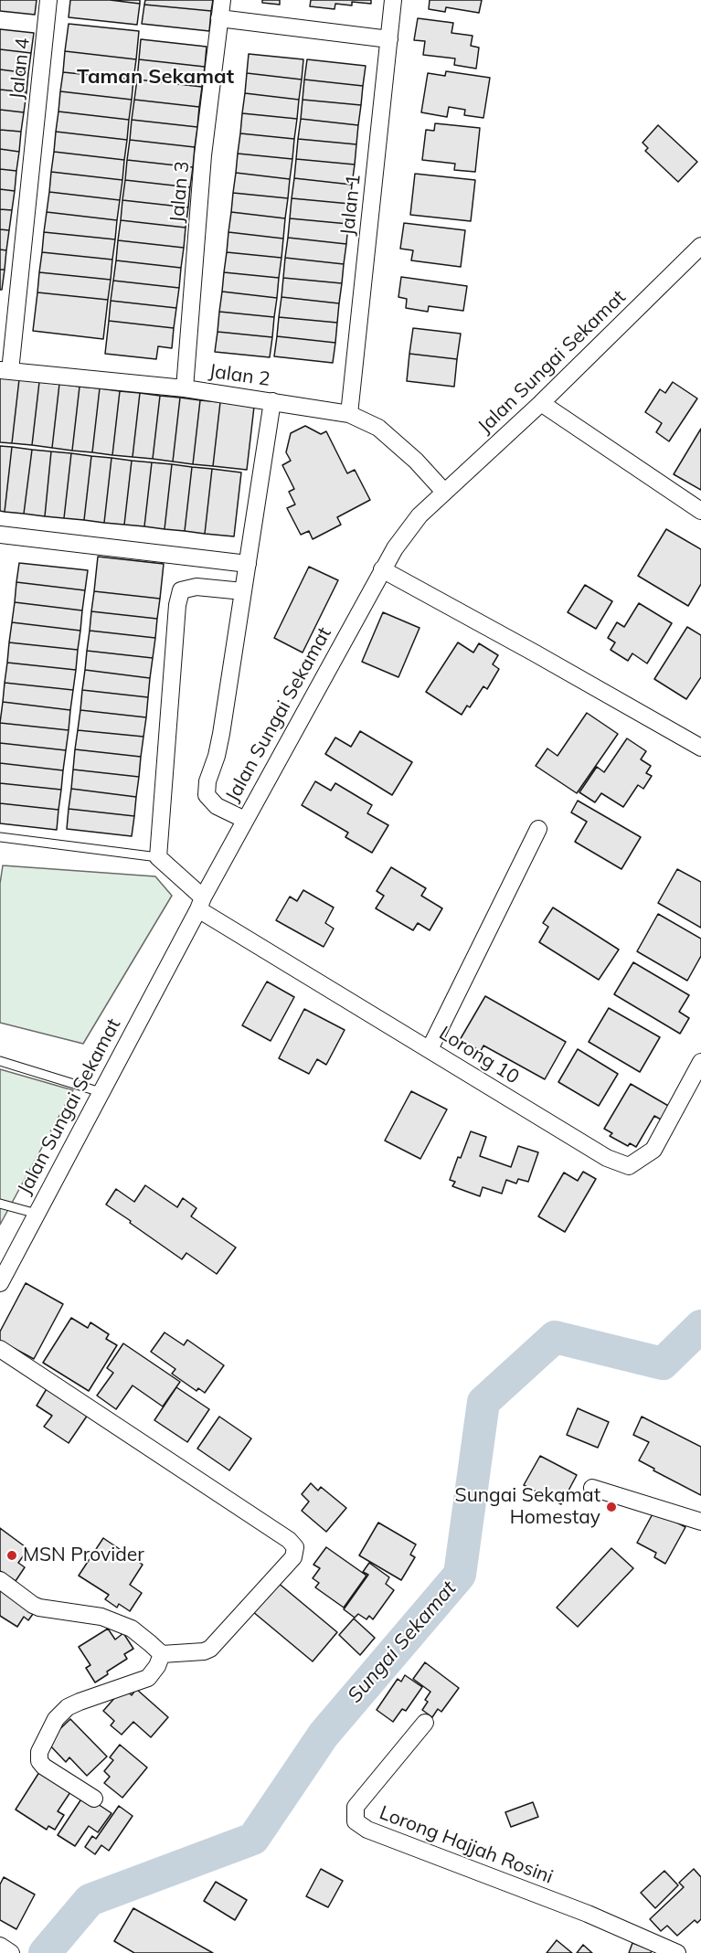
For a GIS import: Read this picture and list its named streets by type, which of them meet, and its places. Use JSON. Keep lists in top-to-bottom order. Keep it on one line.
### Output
{"streets":{"street":["Jalan 4","Jalan 3","Jalan 1","Jalan Sungai Sekamat","Jalan 2","Lorong 10","Lorong Hajjah Rosini"]},"crossings":[["Jalan 4","Jalan 2"],["Jalan 3","Jalan 2"],["Jalan 1","Jalan 2"],["Jalan Sungai Sekamat","Jalan 2"],["Jalan Sungai Sekamat","Lorong 10"]],"districts":["Taman Sekamat"],"water":["Sungai Sekamat"],"places":["Sungai Sekamat Homestay","MSN Provider"]}
